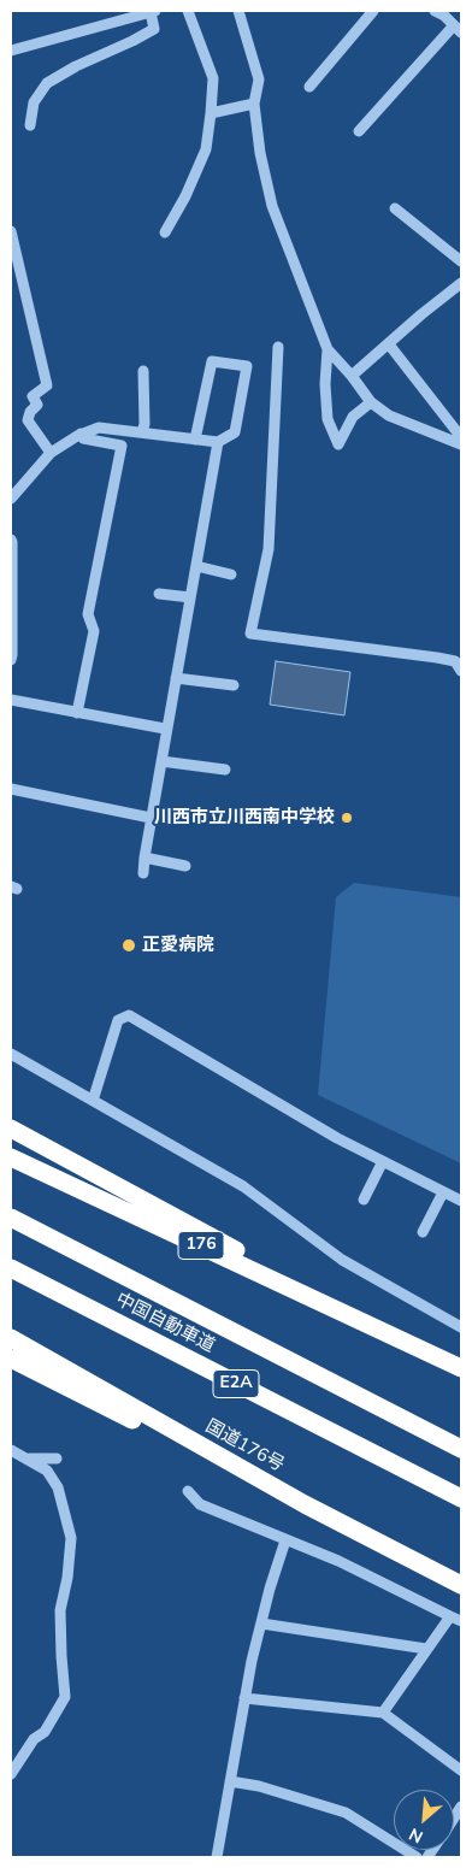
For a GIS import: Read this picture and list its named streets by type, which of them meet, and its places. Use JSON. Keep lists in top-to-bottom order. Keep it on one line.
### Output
{"streets":{"highway":["176","中国自動車道","E2A","国道176号"]},"places":["川西市立川西南中学校","正愛病院"],"north":"bottom left"}
